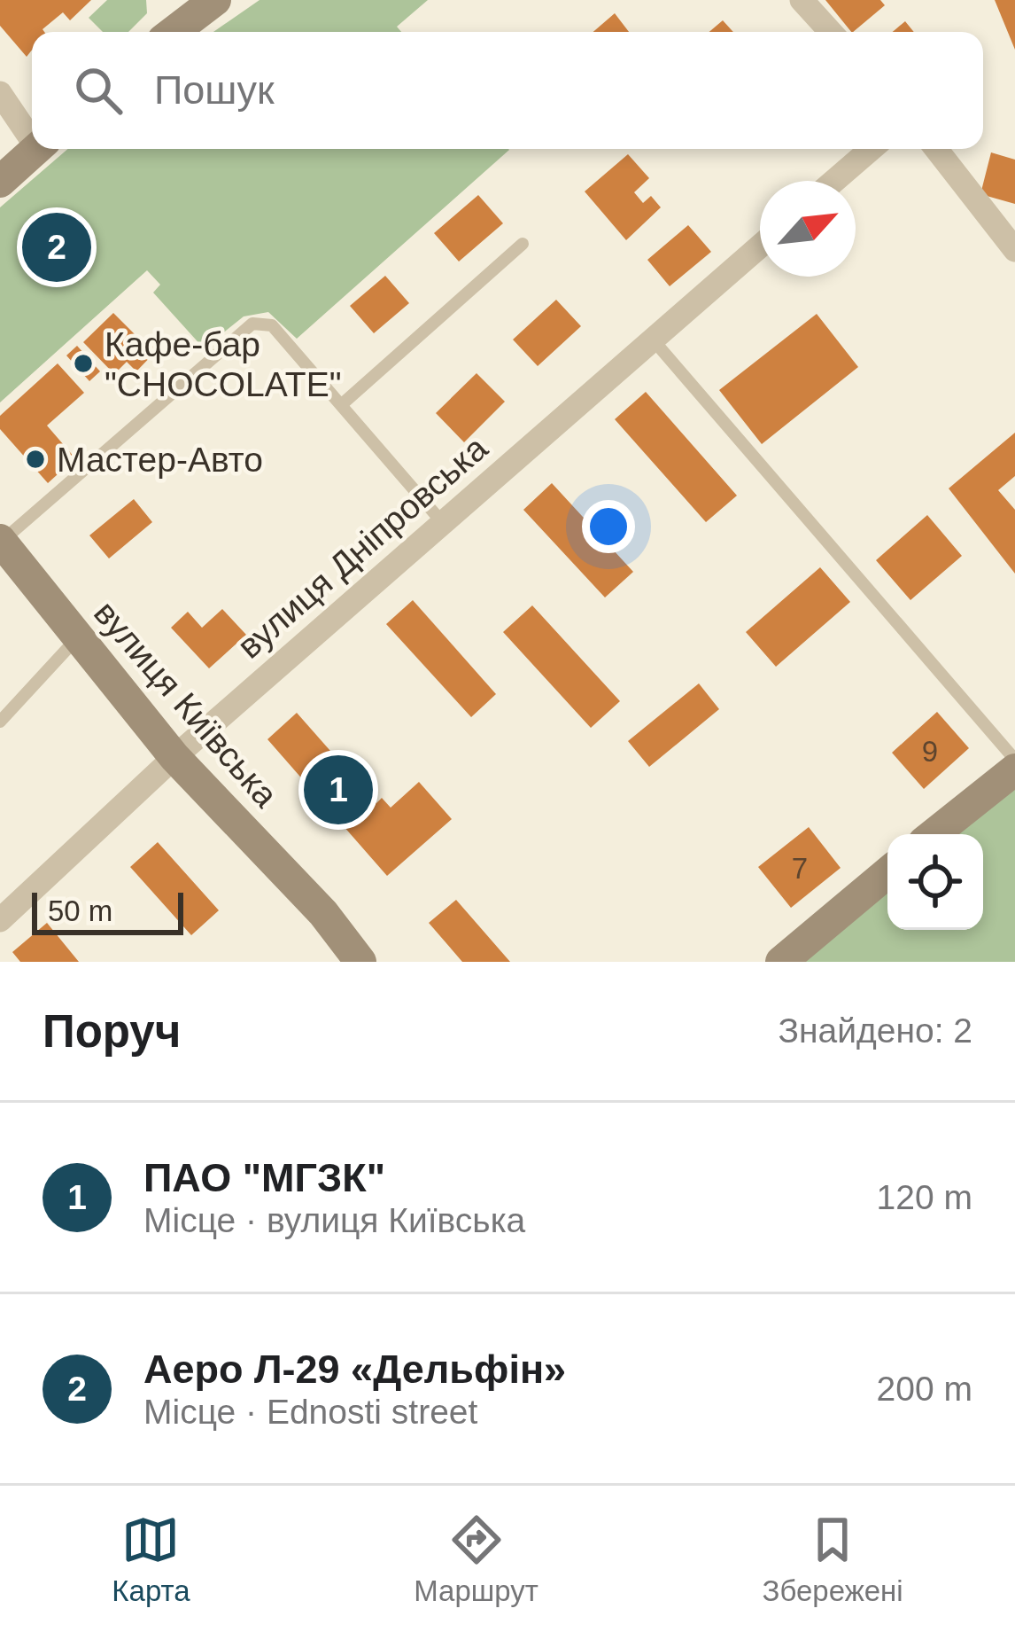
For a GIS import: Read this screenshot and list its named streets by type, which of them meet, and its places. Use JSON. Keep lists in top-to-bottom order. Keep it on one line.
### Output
{"streets":{"main road":["вулиця Київська"],"street":["вулиця Дніпровська"]},"crossings":[["вулиця Дніпровська","вулиця Київська"]],"places":["Кафе-бар \"CHOCOLATE\"","Мастер-Авто"],"house_numbers":["9","7"],"scale_bar":"50 m","north":"top right","page":{"search":"Пошук","pins":["2","1"],"scale":"50 m","heading":["Поруч","Знайдено: 2"],"list":[{"mark":"1","name":"ПАО \"МГЗК\"","note":"Місце · вулиця Київська","value":"120 m"},{"mark":"2","name":"Аеро Л-29 «Дельфін»","note":"Місце · Ednosti street","value":"200 m"}],"nav":["Карта","Маршрут","Збережені"]}}
